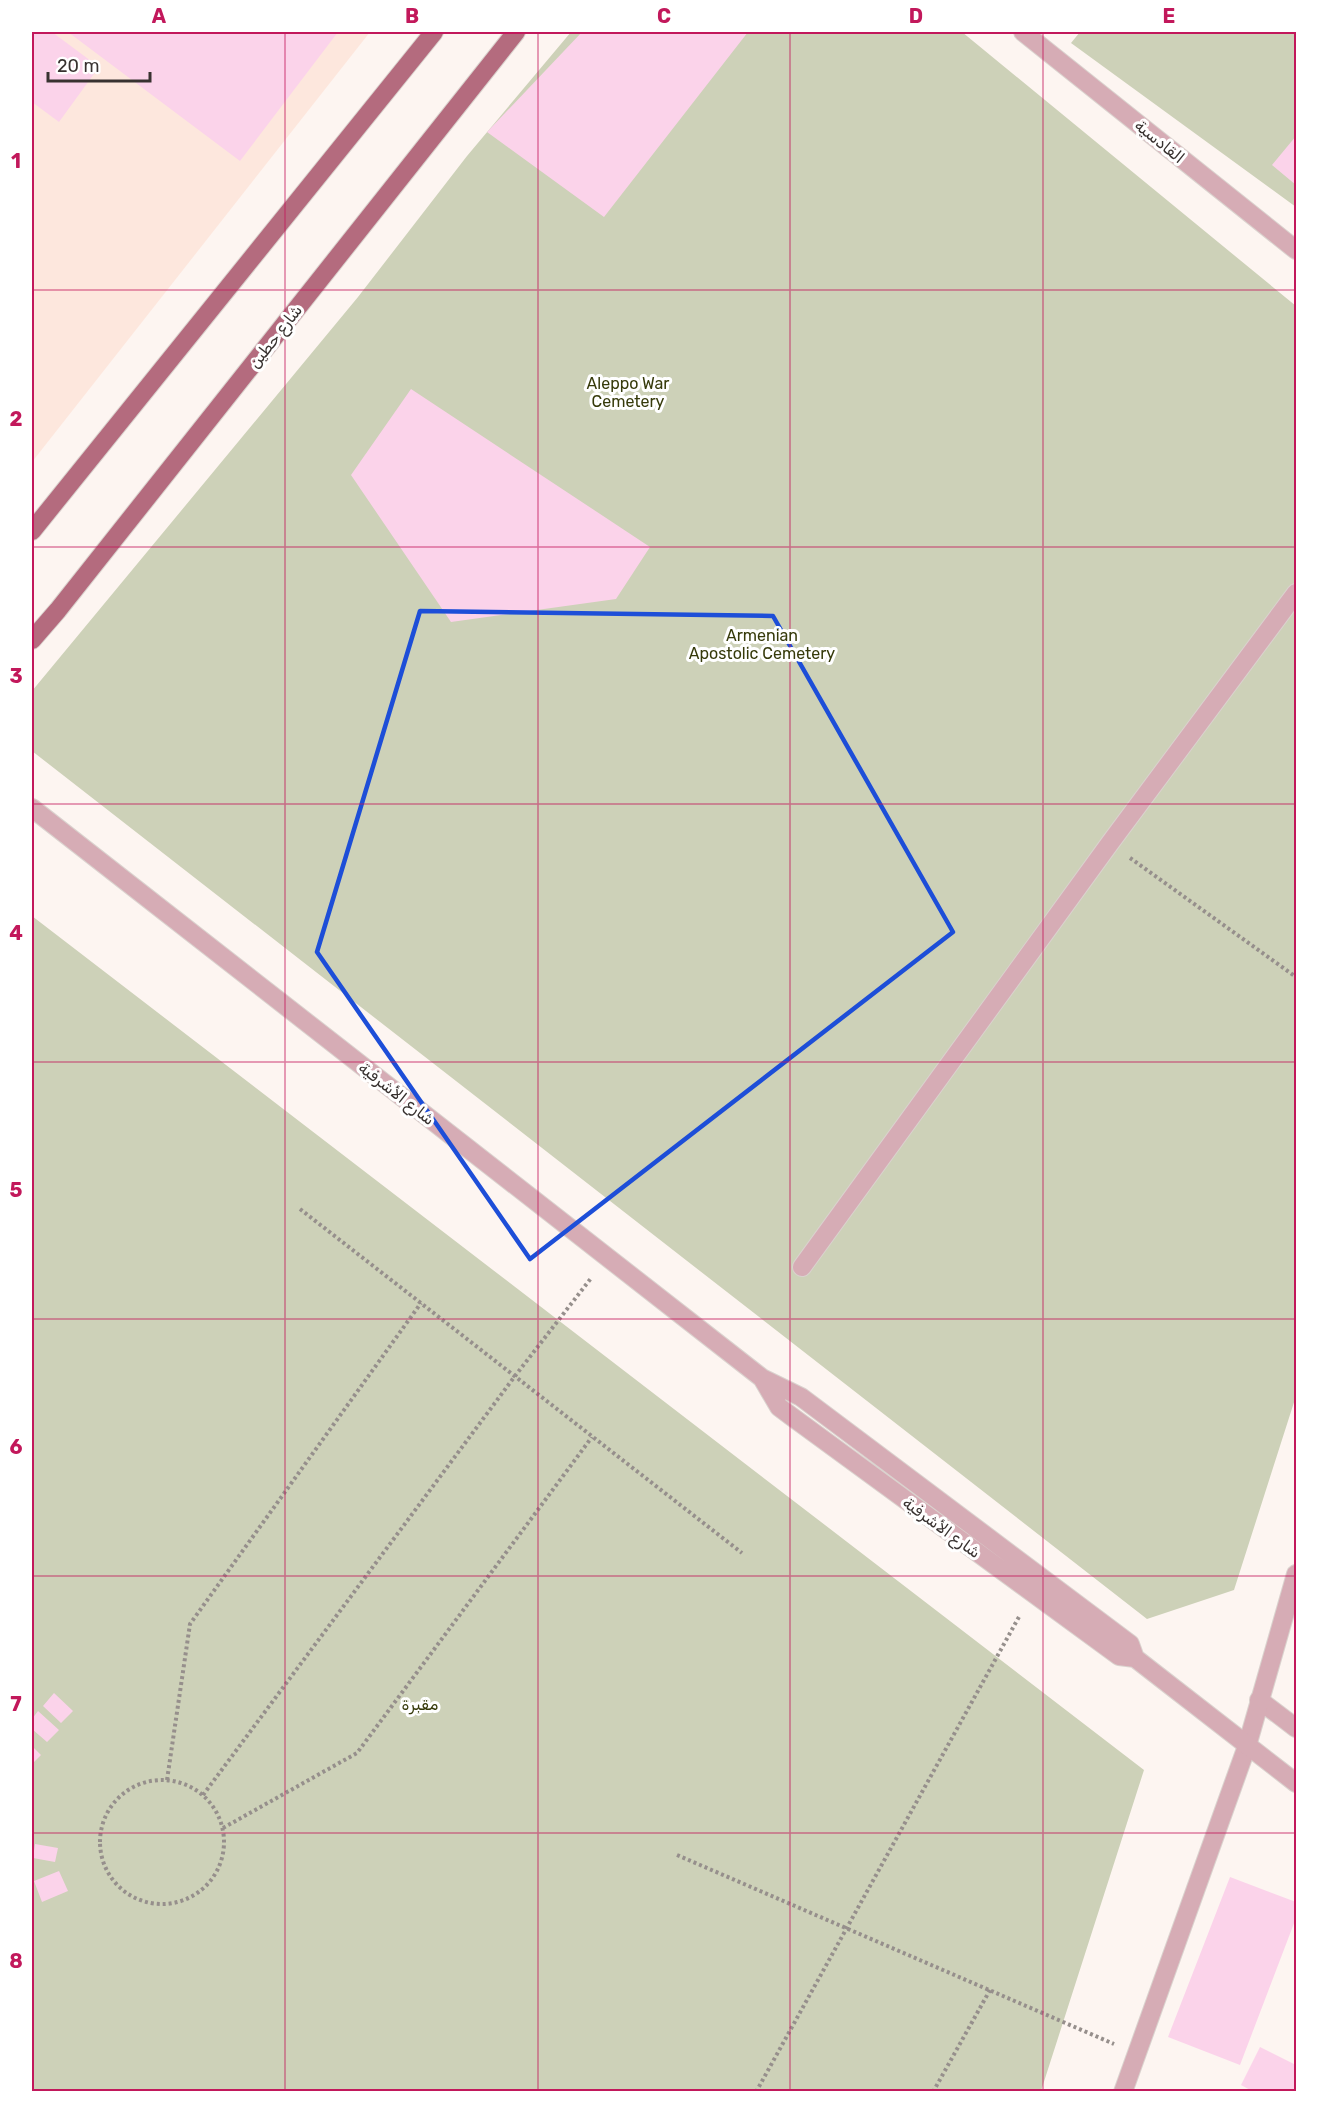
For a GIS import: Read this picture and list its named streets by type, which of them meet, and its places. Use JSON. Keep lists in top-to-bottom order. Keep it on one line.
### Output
{"streets":{"main road":["شارع حطين"],"street":["القادسية","شارع الأشرفية"]},"parks":["Aleppo War Cemetery","Armenian Apostolic Cemetery","مقبرة"],"scale_bar":"20 m","grid":{"columns":["A","B","C","D","E"],"rows":["1","2","3","4","5","6","7","8"]}}
